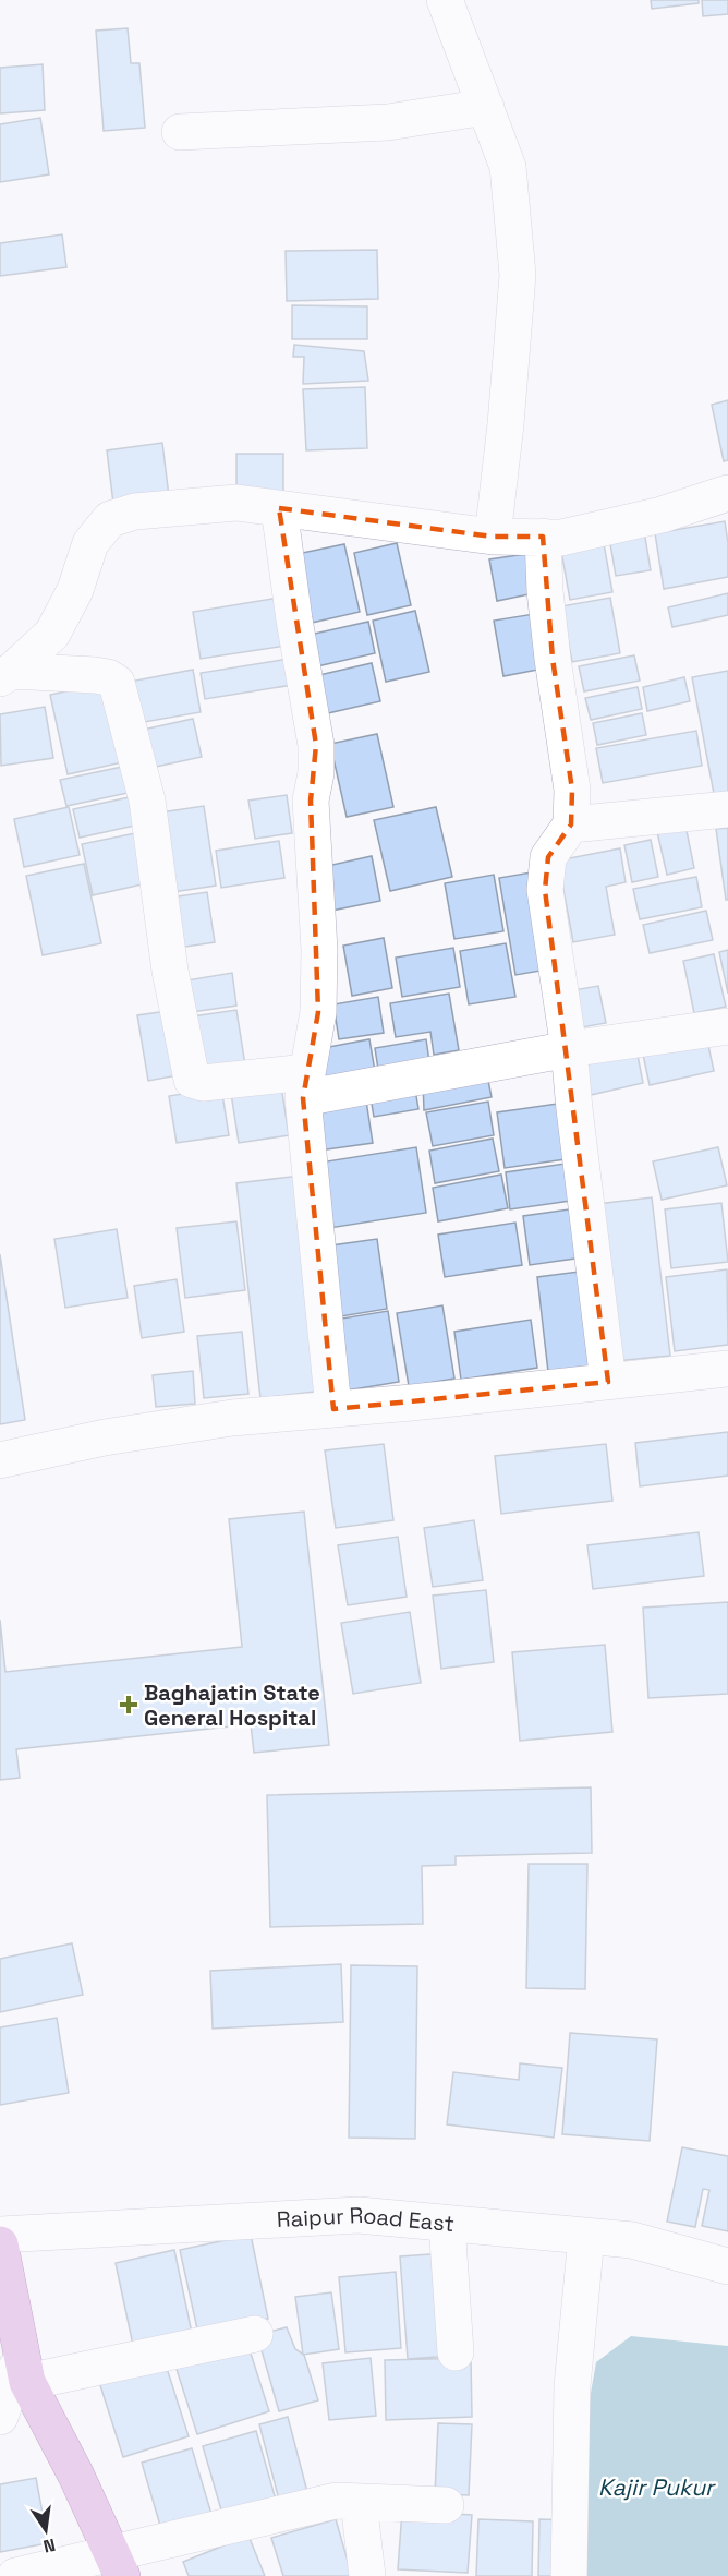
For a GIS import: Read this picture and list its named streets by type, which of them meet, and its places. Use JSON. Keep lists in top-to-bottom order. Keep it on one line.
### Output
{"streets":{"street":["Raipur Road East"]},"water":["Kajir Pukur"],"places":{"health":["Baghajatin State General Hospital"]},"north":"bottom"}
